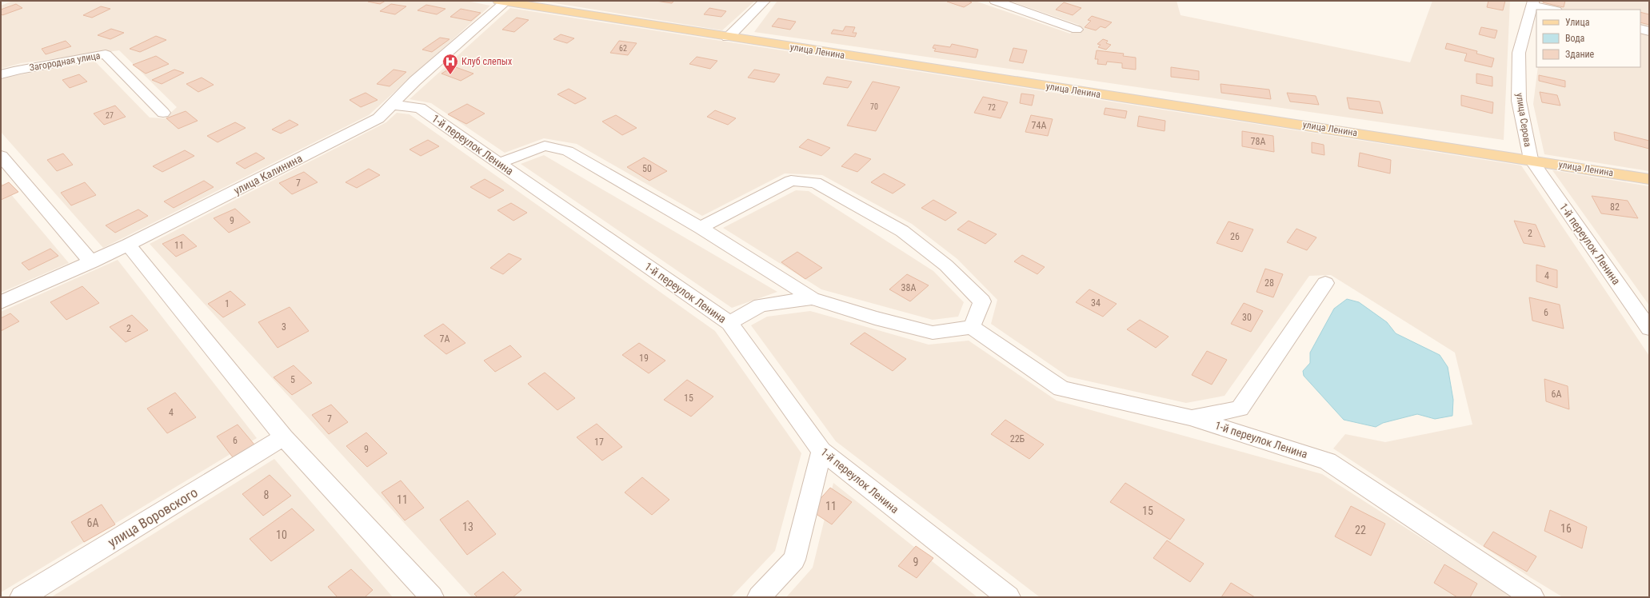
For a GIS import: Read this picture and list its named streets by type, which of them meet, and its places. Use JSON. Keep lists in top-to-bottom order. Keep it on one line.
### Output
{"streets":{"main road":["улица Ленина"],"street":["Загородная улица","улица Серова","1-й переулок Ленина","улица Калинина","улица Воровского"]},"crossings":[["улица Ленина","улица Серова"],["улица Ленина","1-й переулок Ленина"],["улица Ленина","улица Калинина"],["улица Серова","1-й переулок Ленина"],["1-й переулок Ленина","улица Калинина"]],"places":{"hospital":["Клуб слепых"]},"house_numbers":["62","70","72","27","74А","78А","50","7","82","9","2","26","11","4","28","38А","34","1","6","30","3","2","7А","19","5","6А","15","4","7","22Б","6","17","9","8","11","11","15","6А","13","16","22","10","9"],"legend":["Улица","Вода","Здание"]}
